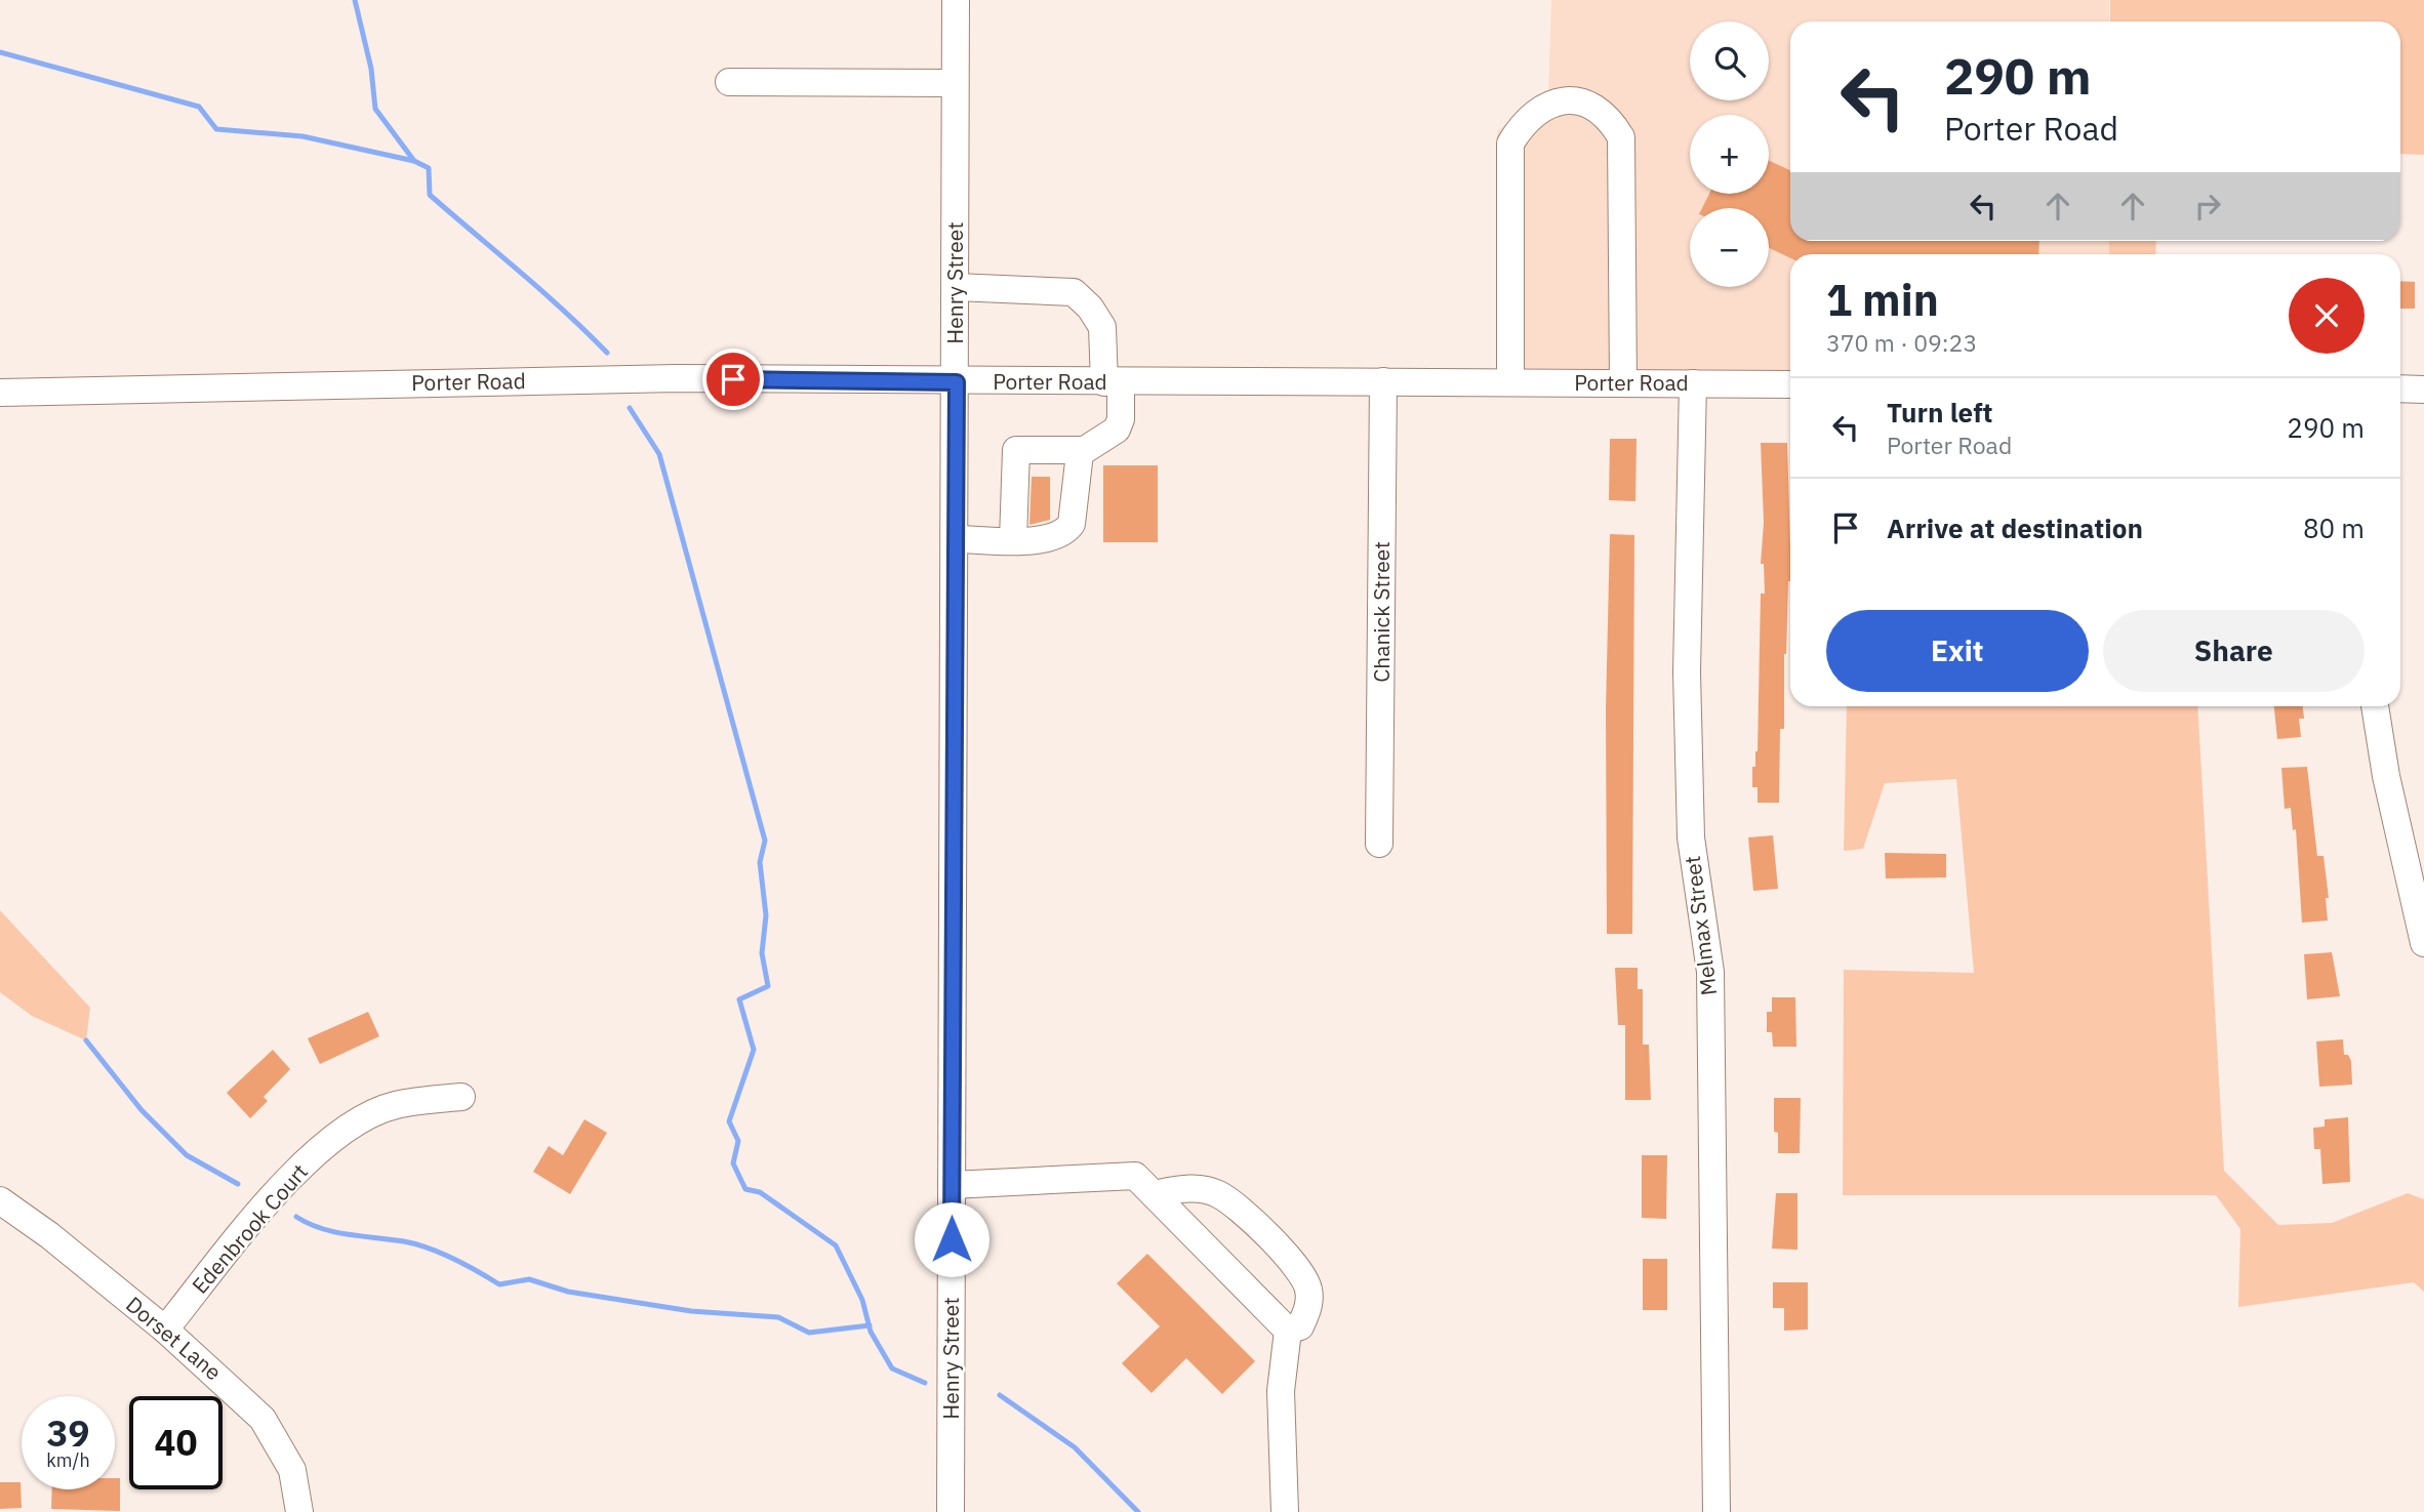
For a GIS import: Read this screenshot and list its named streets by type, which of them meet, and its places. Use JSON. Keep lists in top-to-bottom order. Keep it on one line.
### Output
{"streets":{"street":["Henry Street","Porter Road","Chanick Street","Melmax Street","Edenbrook Court","Dorset Lane"]},"crossings":[["Henry Street","Porter Road"],["Porter Road","Chanick Street"],["Porter Road","Melmax Street"],["Edenbrook Court","Dorset Lane"]],"page":{"map_buttons":["+","−"],"turn":["290 m","Porter Road"],"heading":["1 min","370 m · 09:23"],"list":[{"name":"Turn left","note":"Porter Road","value":"290 m"},{"name":"Arrive at destination","value":"80 m"}],"buttons":["Exit","Share"],"speed":"39 km/h","limit":"40"}}
